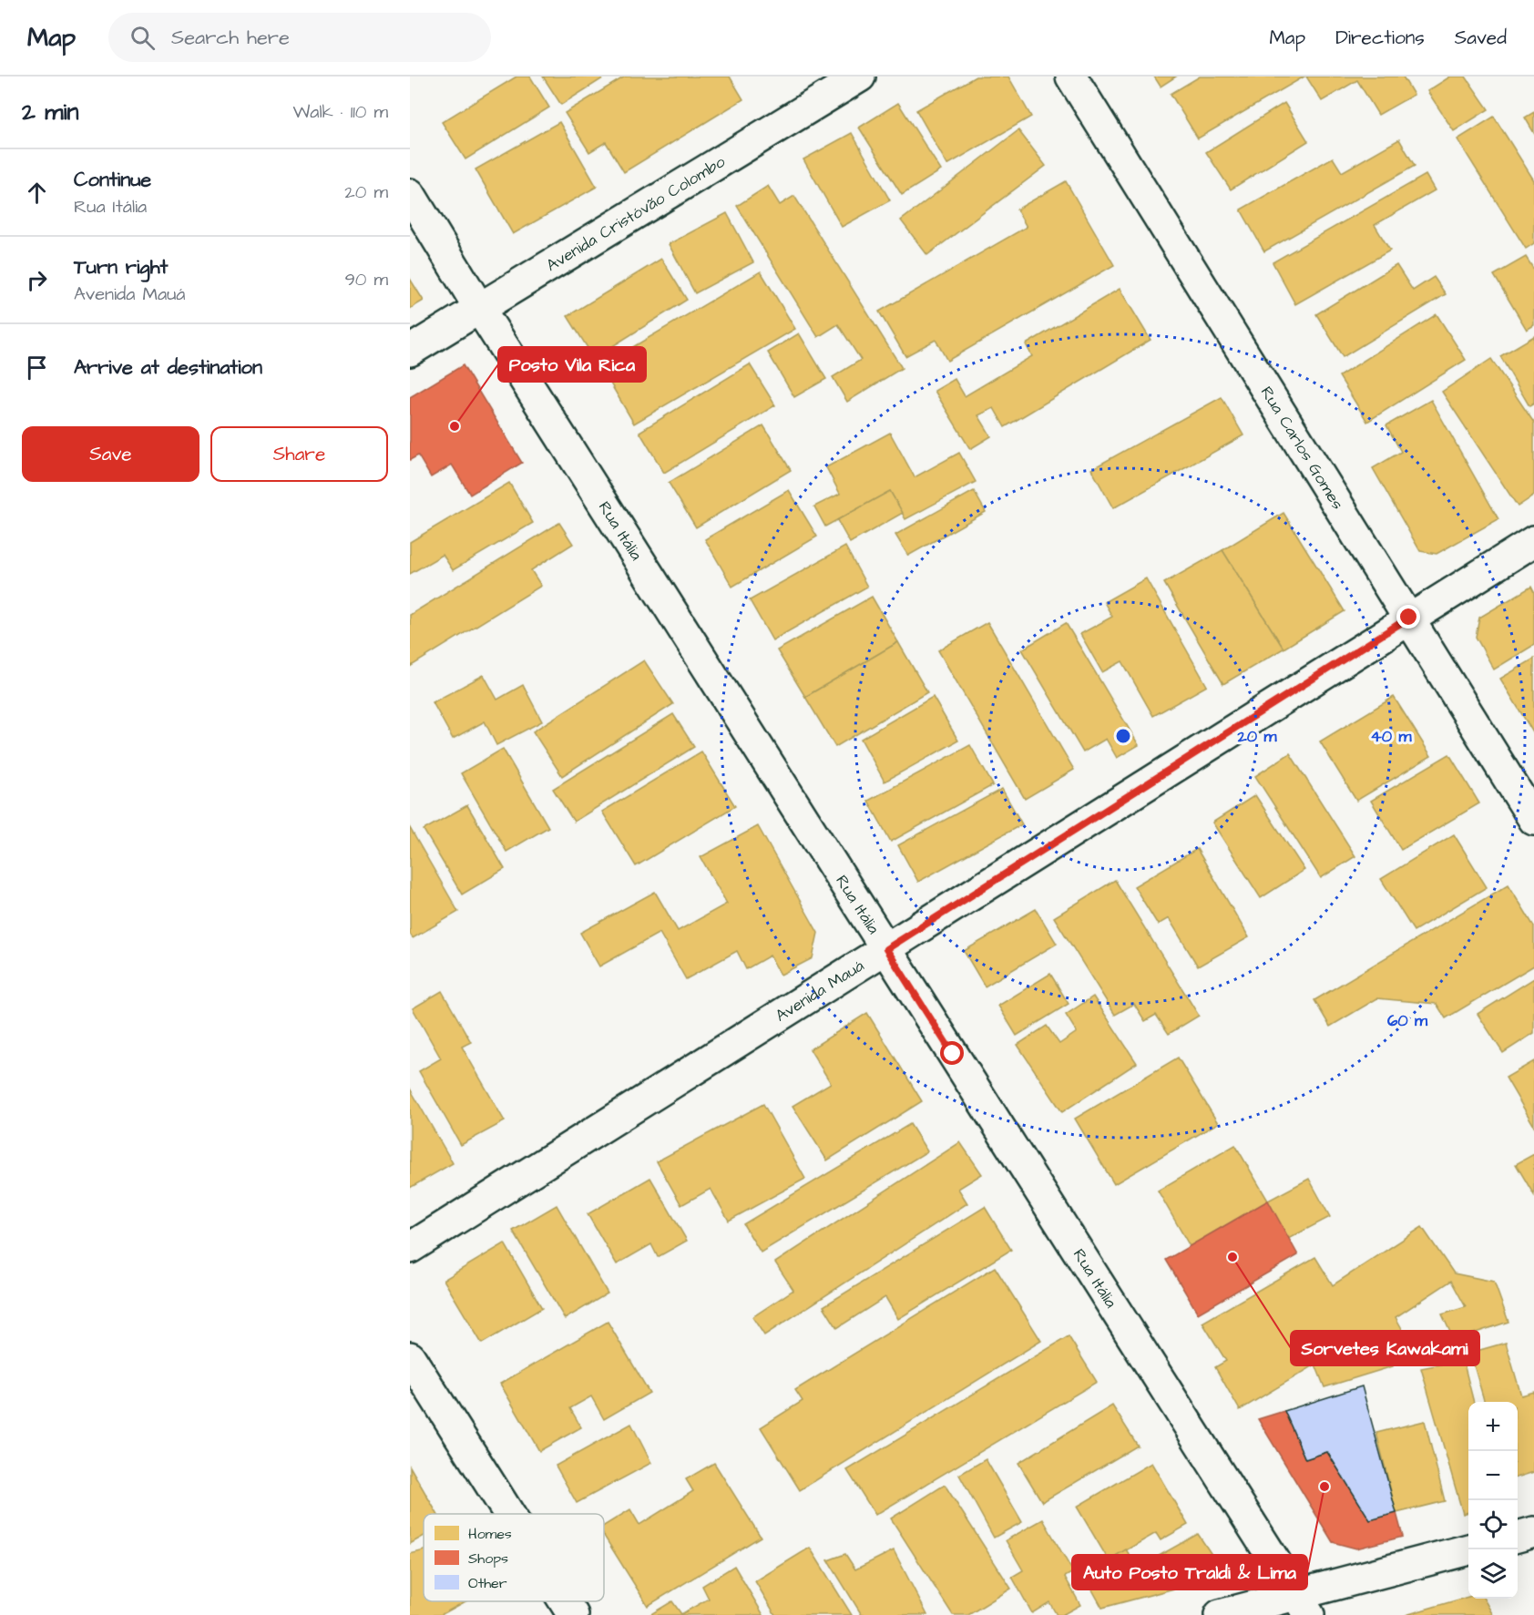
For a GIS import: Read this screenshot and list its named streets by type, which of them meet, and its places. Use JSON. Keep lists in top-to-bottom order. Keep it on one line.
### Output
{"streets":{"street":["Avenida Cristóvão Colombo","Rua Carlos Gomes","Rua Itália","Avenida Mauá"]},"crossings":[["Avenida Cristóvão Colombo","Rua Itália"],["Rua Carlos Gomes","Avenida Mauá"],["Rua Itália","Avenida Mauá"]],"places":["Posto Vila Rica","Sorvetes Kawakami","Auto Posto Traldi & Lima"],"legend":["Homes","Shops","Other"],"page":{"header":"Map","search":"Search here","nav":["Map","Directions","Saved"],"heading":["2 min","Walk · 110 m"],"list":[["Continue","Rua Itália","20 m"],["Turn right","Avenida Mauá","90 m"],"Arrive at destination"],"buttons":["Save","Share"],"map_buttons":["+","−"]},"rings":["20 m","40 m","60 m"]}
